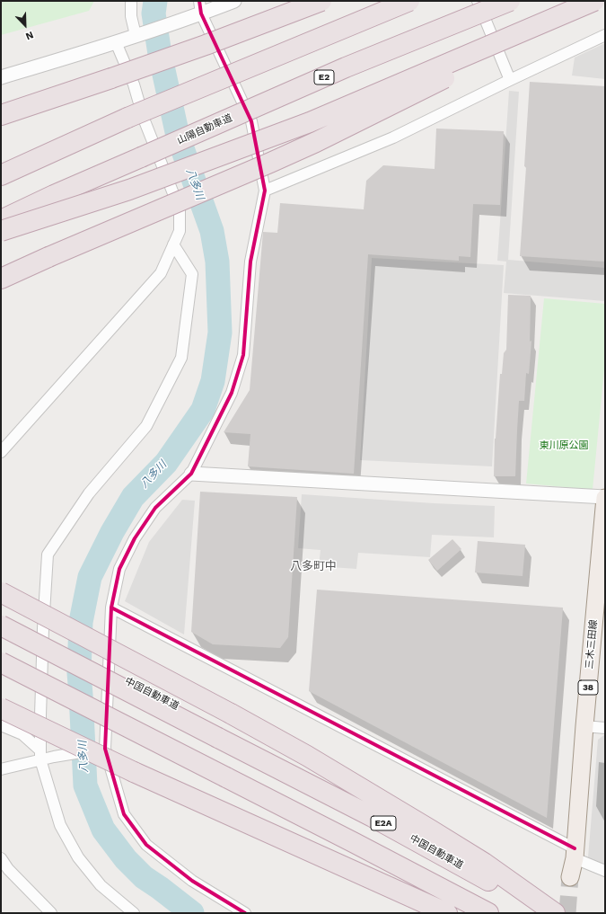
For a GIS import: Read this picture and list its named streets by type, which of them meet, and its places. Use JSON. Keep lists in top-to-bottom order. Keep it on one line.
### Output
{"streets":{"highway":["E2","山陽自動車道","中国自動車道","E2A"],"main road":["三木三田線","38"]},"districts":["八多町中"],"water":["八多川"],"parks":["東川原公園"],"north":"bottom right"}
